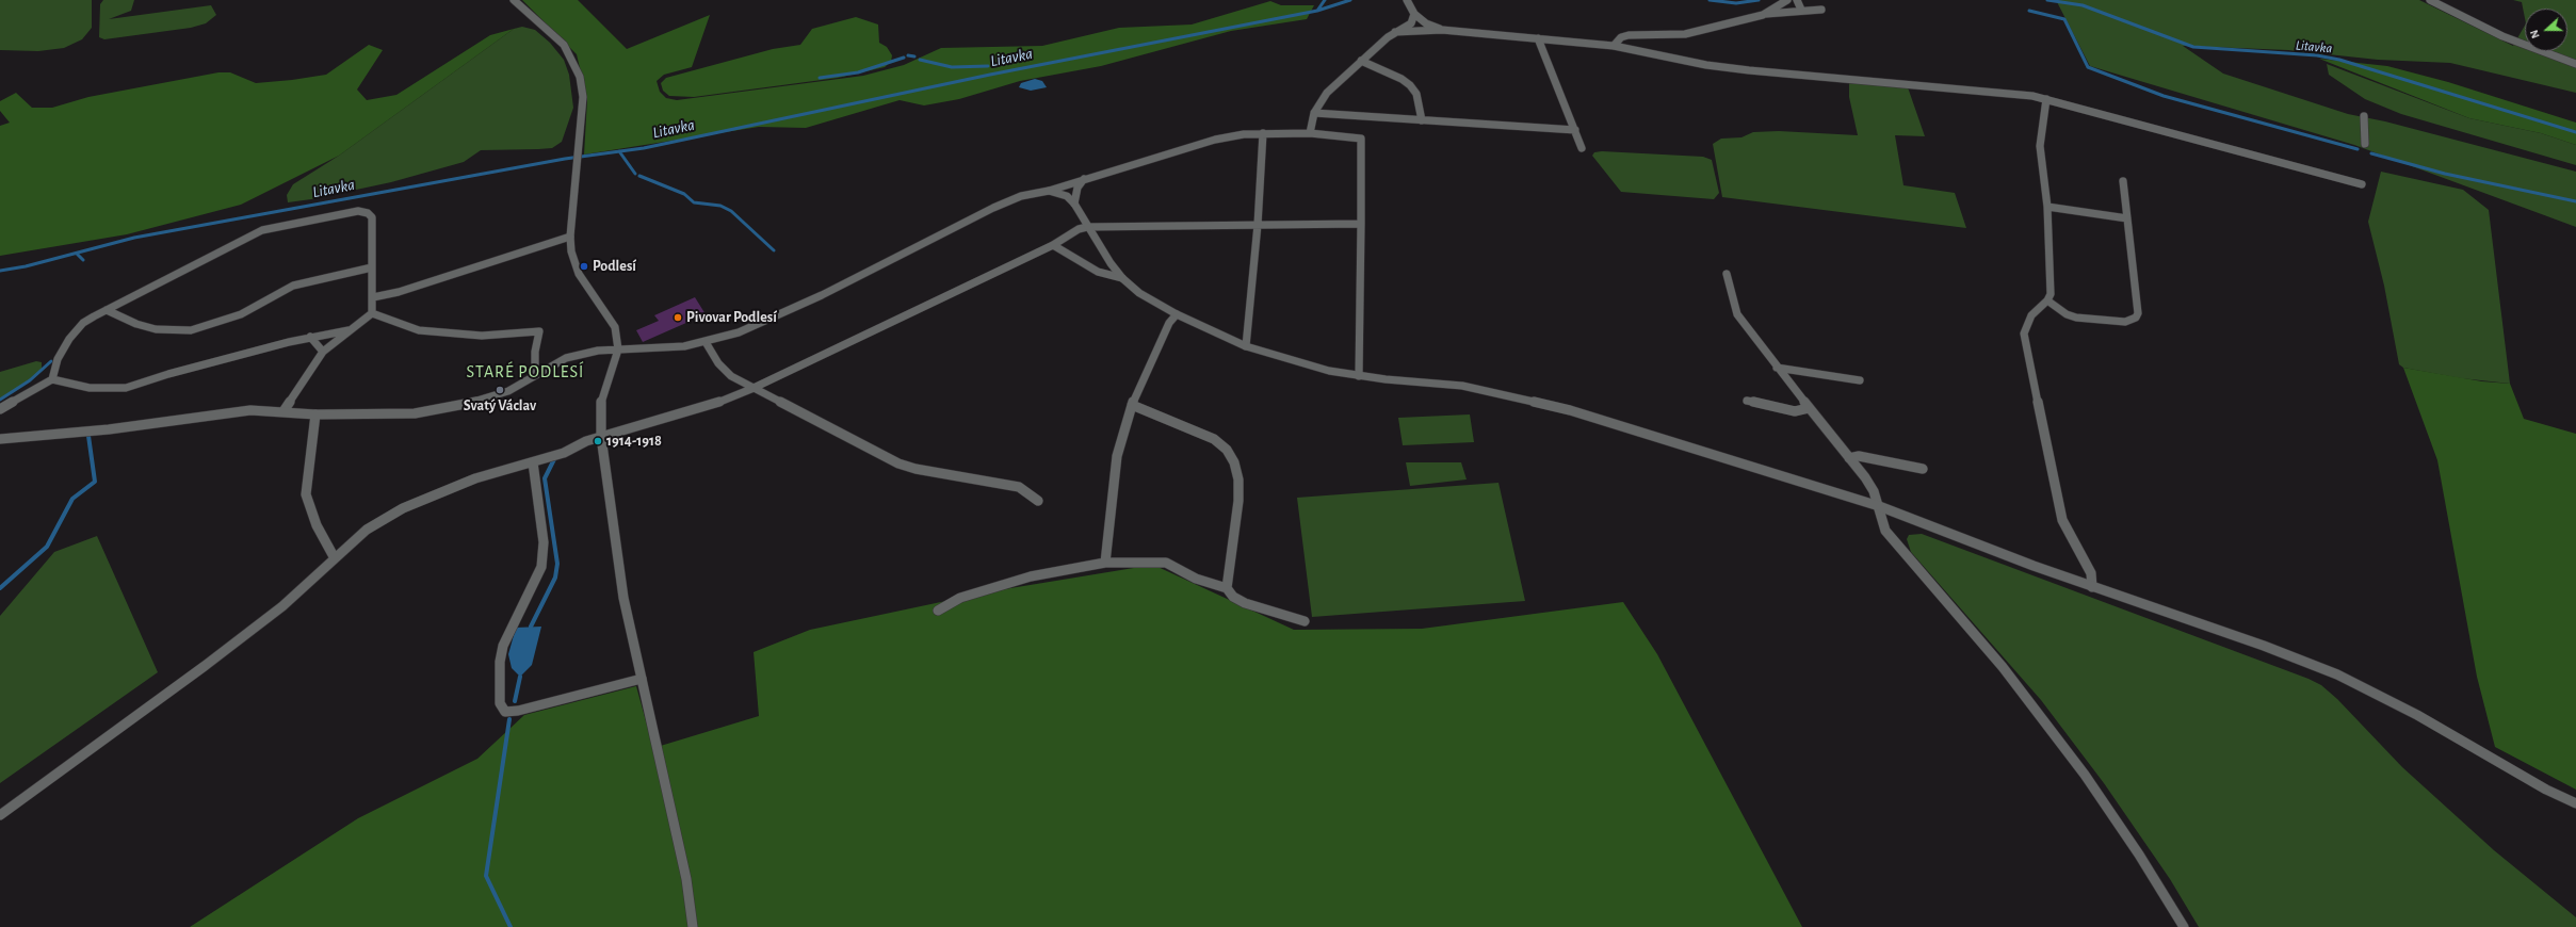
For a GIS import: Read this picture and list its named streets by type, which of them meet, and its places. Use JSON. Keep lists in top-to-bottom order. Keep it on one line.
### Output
{"districts":["STARÉ PODLESÍ"],"water":["Litavka"],"places":["Podlesí","Pivovar Podlesí","Svatý Václav","1914-1918"],"north":"left"}
